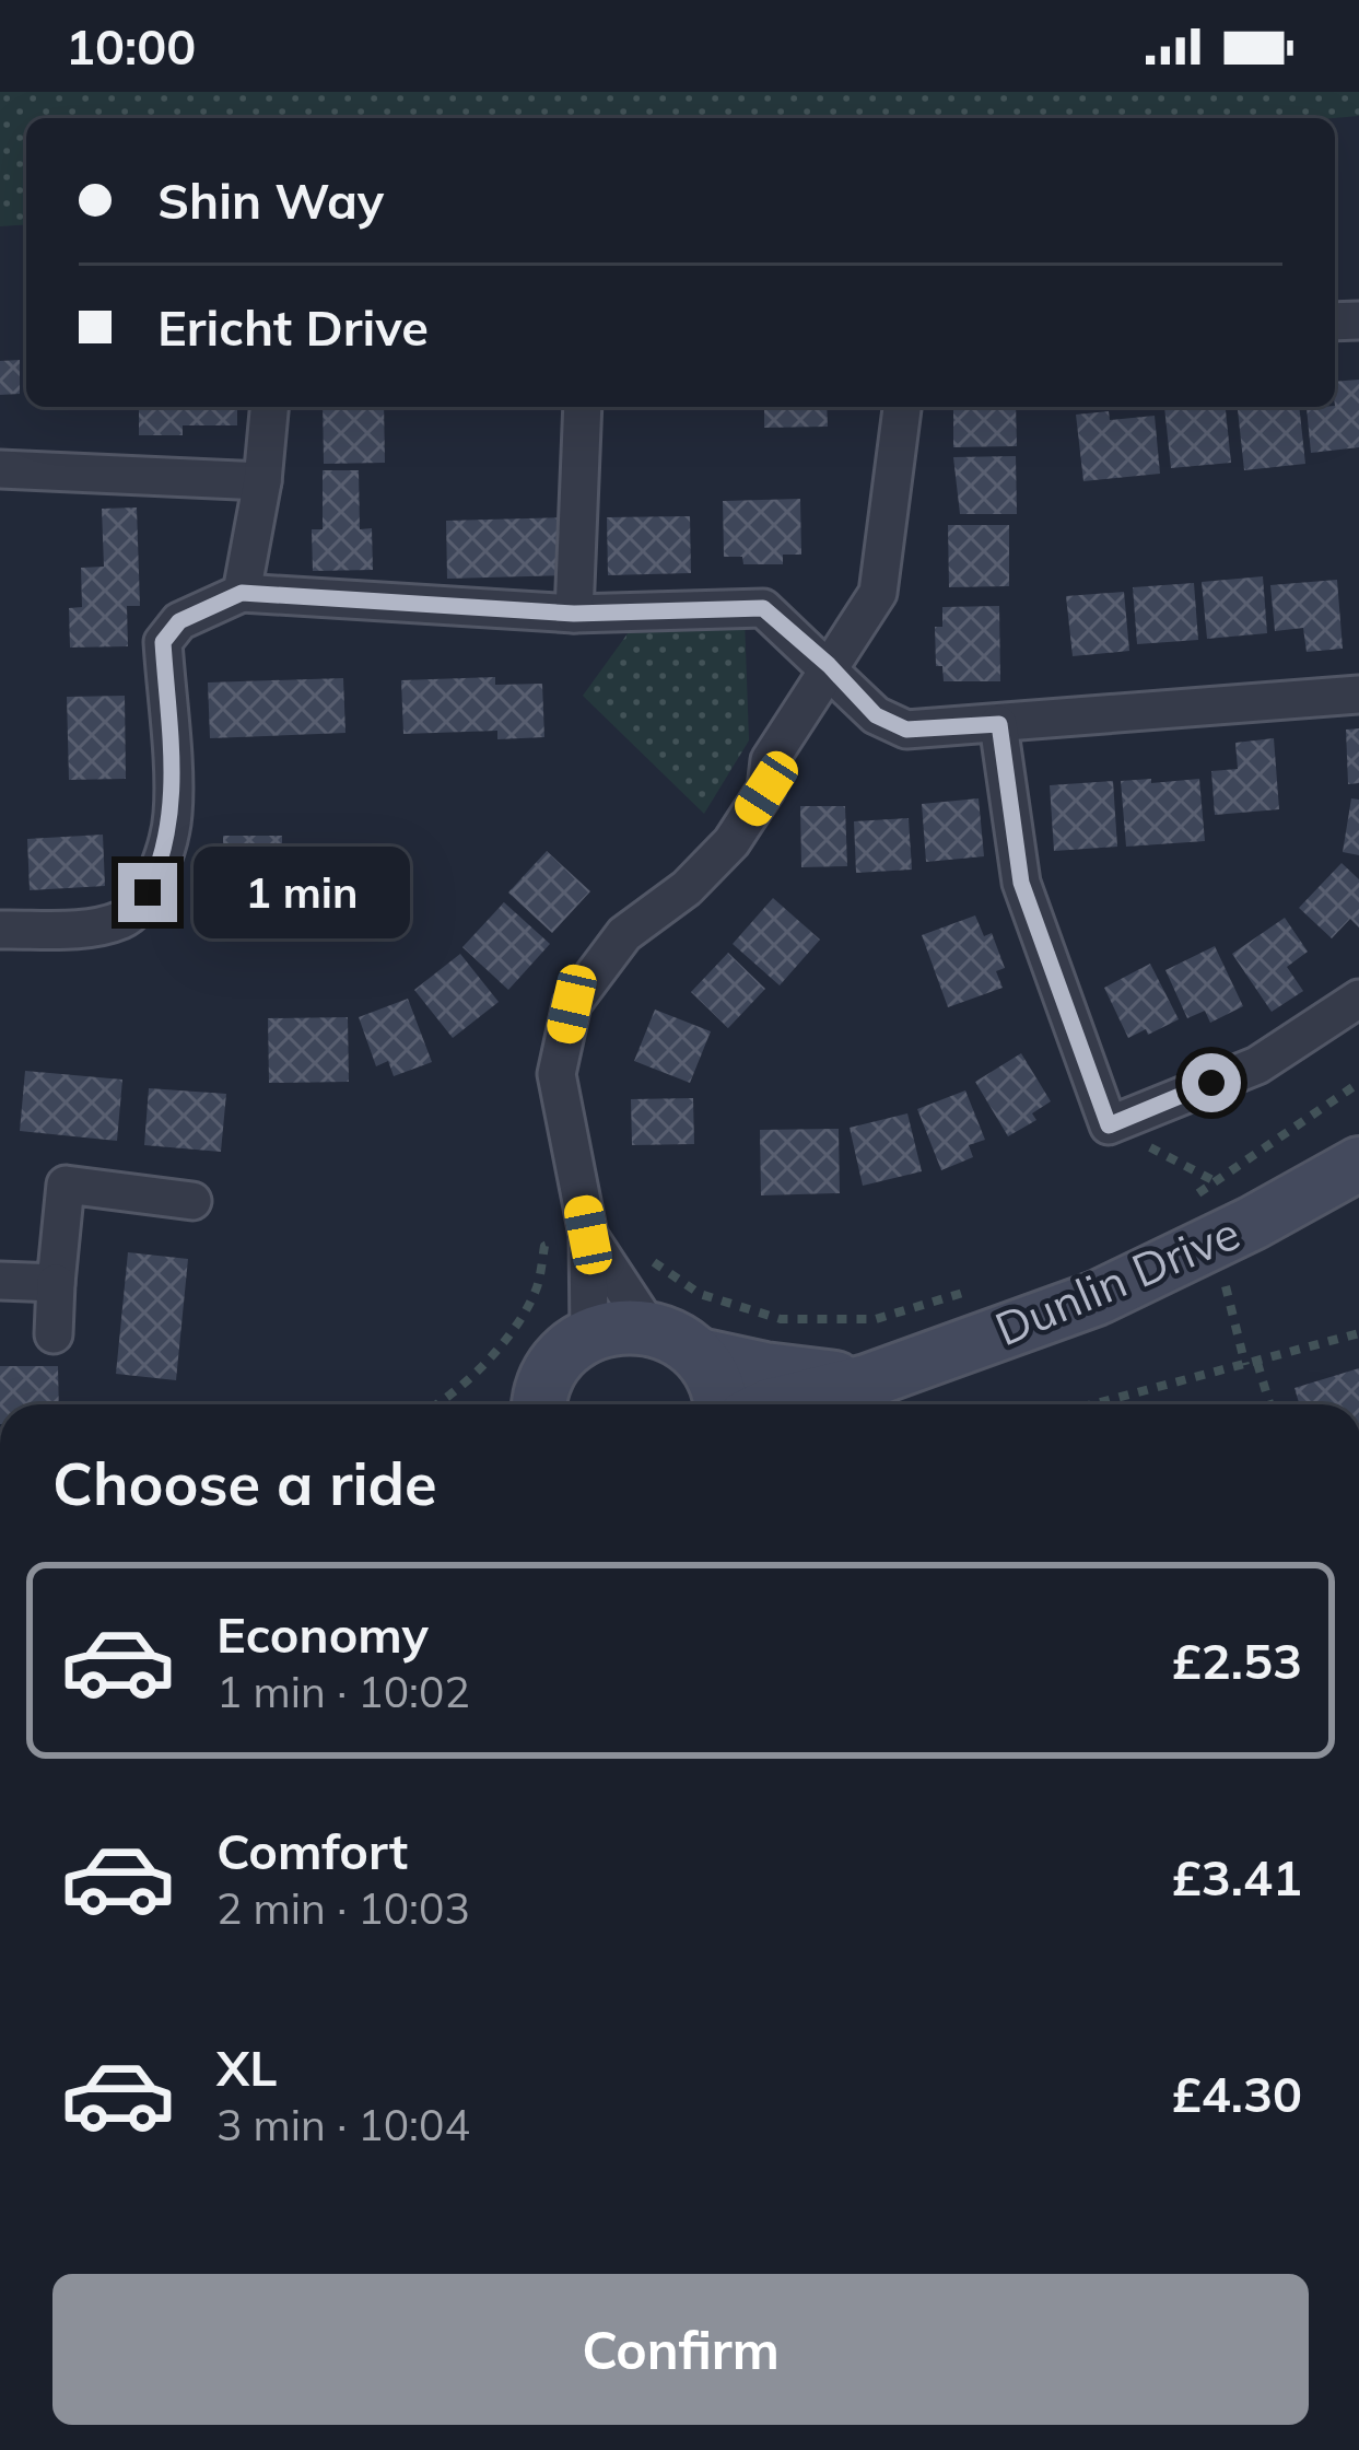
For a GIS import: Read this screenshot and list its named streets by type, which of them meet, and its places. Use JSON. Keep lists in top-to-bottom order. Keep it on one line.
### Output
{"streets":{"street":["Dunlin Drive"]},"page":{"status":"10:00","banner":["Shin Way","Ericht Drive"],"bubble":"1 min","heading":"Choose a ride","list":[{"name":"Economy","note":"1 min · 10:02","value":"£2.53"},{"name":"Comfort","note":"2 min · 10:03","value":"£3.41"},{"name":"XL","note":"3 min · 10:04","value":"£4.30"}],"buttons":"Confirm"}}
